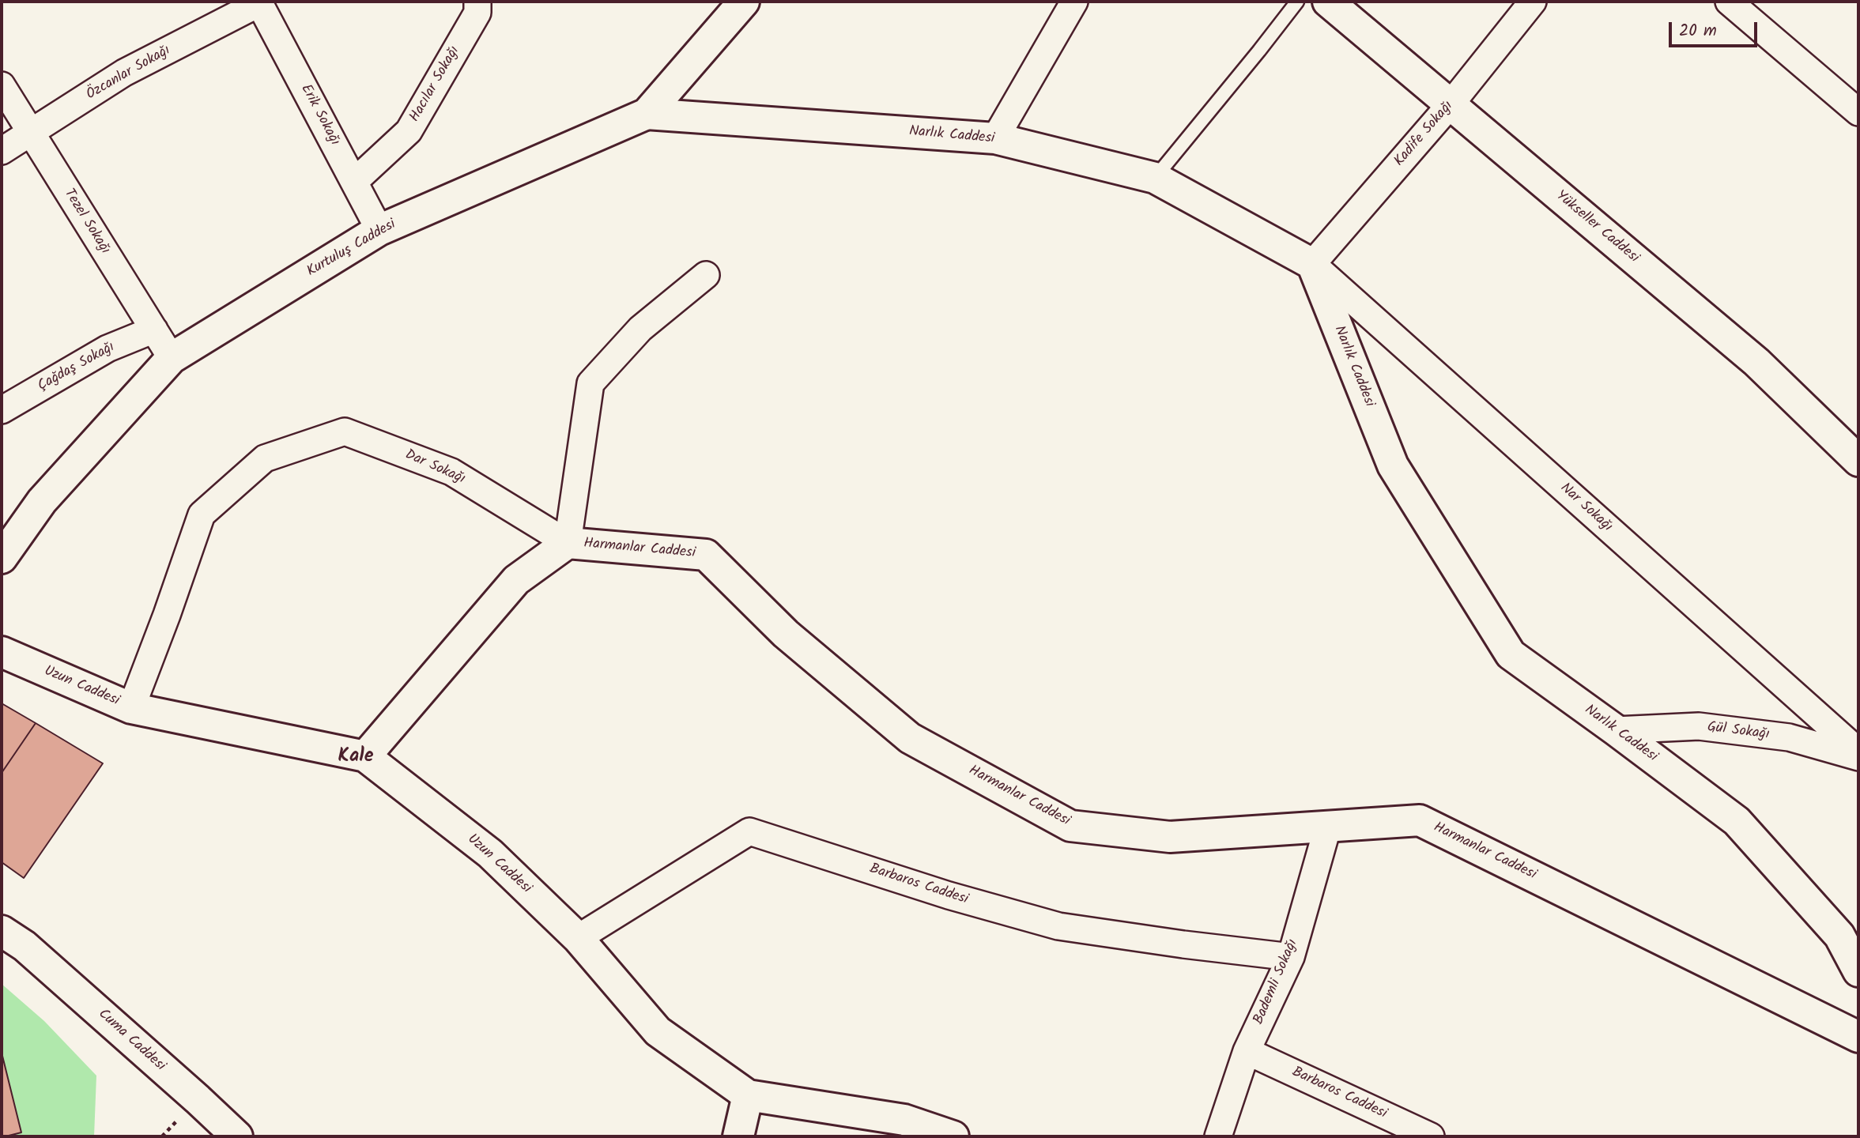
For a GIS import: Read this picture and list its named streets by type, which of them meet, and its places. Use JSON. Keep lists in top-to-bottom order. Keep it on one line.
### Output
{"streets":{"street":["Özcanlar Sokağı","Hacılar Sokağı","Erik Sokağı","Kadife Sokağı","Narlık Caddesi","Tezel Sokağı","Yükseller Caddesi","Kurtuluş Caddesi","Çağdaş Sokağı","Dar Sokağı","Nar Sokağı","Harmanlar Caddesi","Uzun Caddesi","Gül Sokağı","Barbaros Caddesi","Bademli Sokağı","Cuma Caddesi"]},"crossings":[["Özcanlar Sokağı","Erik Sokağı"],["Özcanlar Sokağı","Tezel Sokağı"],["Hacılar Sokağı","Erik Sokağı"],["Erik Sokağı","Kurtuluş Caddesi"],["Kadife Sokağı","Narlık Caddesi"],["Kadife Sokağı","Yükseller Caddesi"],["Kadife Sokağı","Nar Sokağı"],["Narlık Caddesi","Kurtuluş Caddesi"],["Narlık Caddesi","Nar Sokağı"],["Narlık Caddesi","Gül Sokağı"],["Tezel Sokağı","Kurtuluş Caddesi"],["Tezel Sokağı","Çağdaş Sokağı"],["Dar Sokağı","Harmanlar Caddesi"],["Dar Sokağı","Uzun Caddesi"],["Harmanlar Caddesi","Uzun Caddesi"],["Harmanlar Caddesi","Bademli Sokağı"],["Uzun Caddesi","Barbaros Caddesi"],["Barbaros Caddesi","Bademli Sokağı"]],"districts":["Kale"],"scale_bar":"20 m"}
